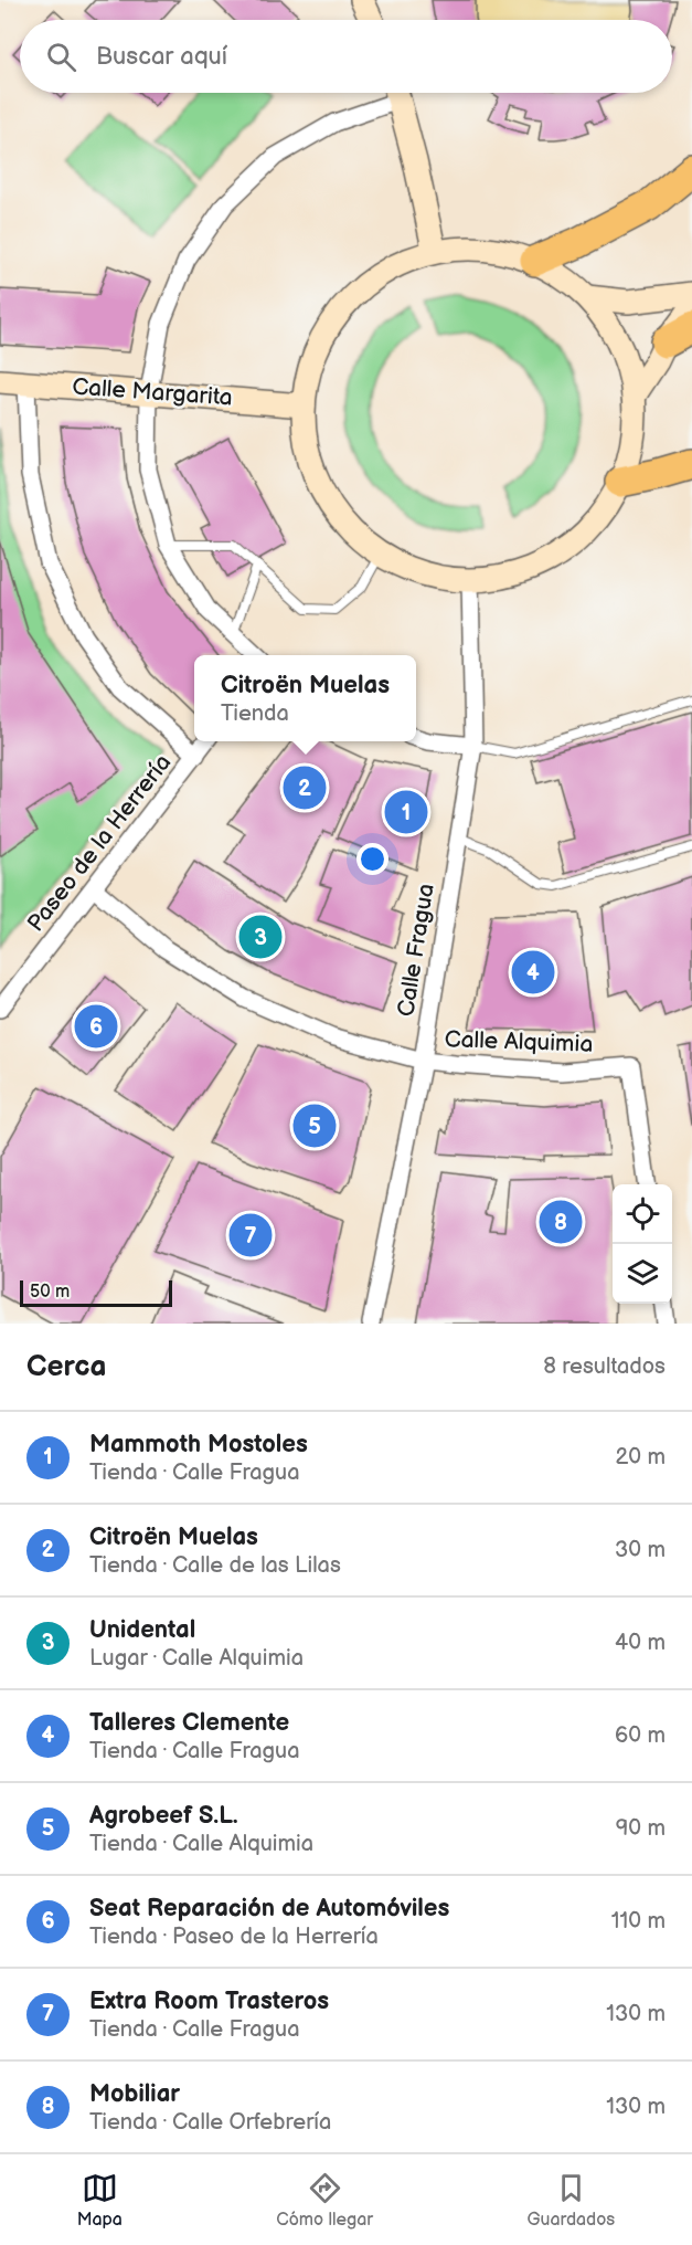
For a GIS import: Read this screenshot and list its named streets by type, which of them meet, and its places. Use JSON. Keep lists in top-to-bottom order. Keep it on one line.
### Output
{"streets":{"street":["Calle Margarita","Paseo de la Herrería","Calle Fragua","Calle Alquimia"]},"crossings":[["Paseo de la Herrería","Calle Alquimia"],["Calle Fragua","Calle Alquimia"]],"scale_bar":"50 m","page":{"search":"Buscar aquí","popup":["Citroën Muelas","Tienda"],"pins":["2","1","3","4","6","5","8","7"],"scale":"50 m","heading":["Cerca","8 resultados"],"list":[{"mark":"1","name":"Mammoth Mostoles","note":"Tienda · Calle Fragua","value":"20 m"},{"mark":"2","name":"Citroën Muelas","note":"Tienda · Calle de las Lilas","value":"30 m"},{"mark":"3","name":"Unidental","note":"Lugar · Calle Alquimia","value":"40 m"},{"mark":"4","name":"Talleres Clemente","note":"Tienda · Calle Fragua","value":"60 m"},{"mark":"5","name":"Agrobeef S.L.","note":"Tienda · Calle Alquimia","value":"90 m"},{"mark":"6","name":"Seat Reparación de Automóviles","note":"Tienda · Paseo de la Herrería","value":"110 m"},{"mark":"7","name":"Extra Room Trasteros","note":"Tienda · Calle Fragua","value":"130 m"},{"mark":"8","name":"Mobiliar","note":"Tienda · Calle Orfebrería","value":"130 m"}],"nav":["Mapa","Cómo llegar","Guardados"]}}
